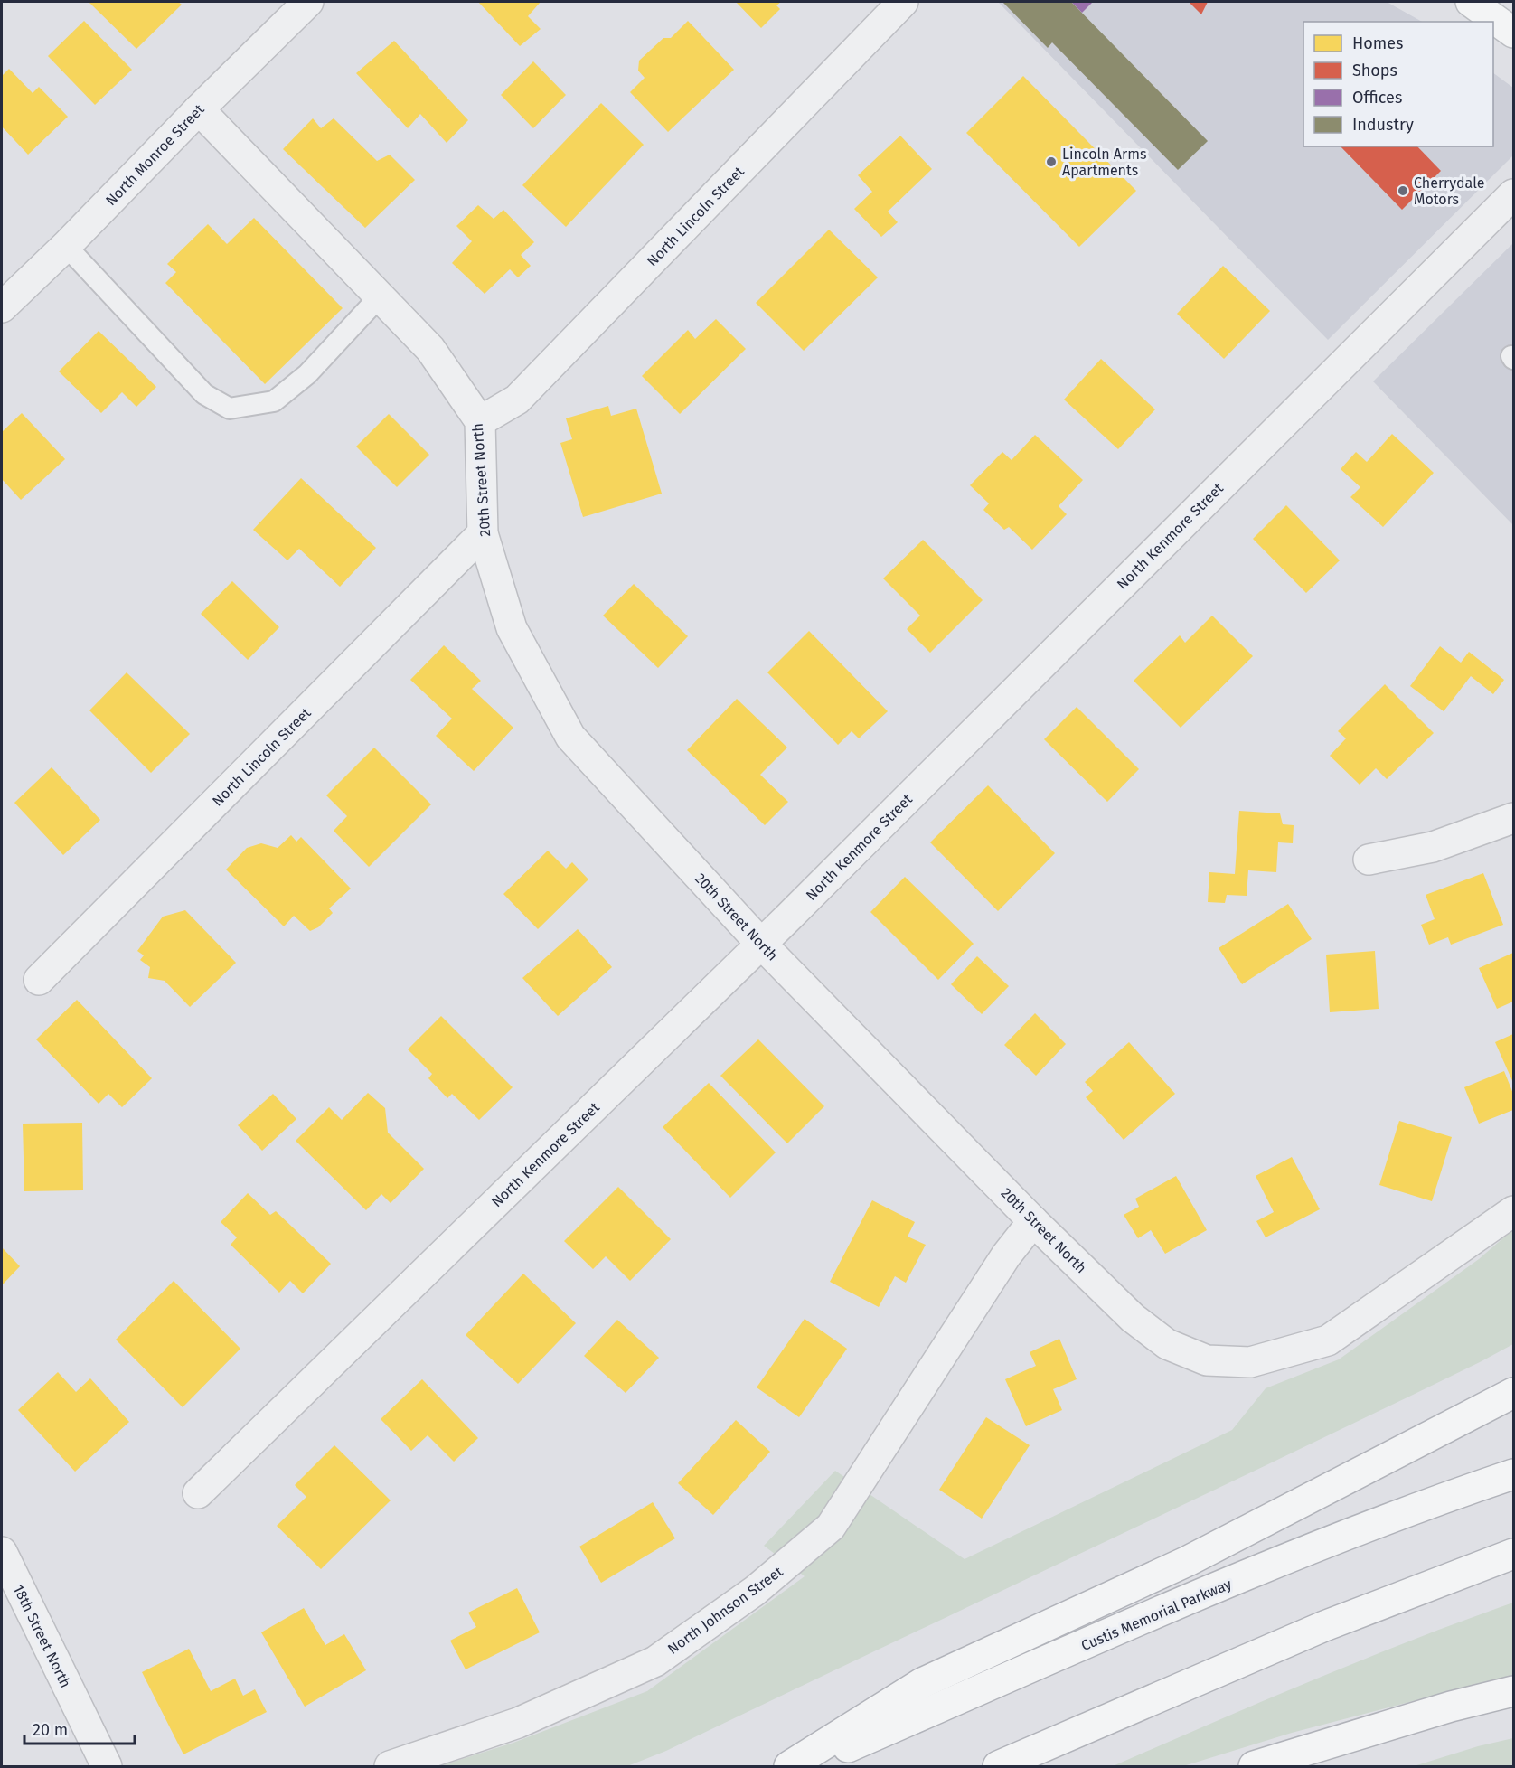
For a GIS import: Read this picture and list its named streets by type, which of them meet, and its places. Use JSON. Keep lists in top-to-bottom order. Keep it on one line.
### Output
{"streets":{"main road":["Custis Memorial Parkway"],"street":["North Monroe Street","North Lincoln Street","20th Street North","North Kenmore Street","North Johnson Street","18th Street North"]},"crossings":[["North Monroe Street","20th Street North"],["North Lincoln Street","20th Street North"],["20th Street North","North Kenmore Street"],["20th Street North","North Johnson Street"]],"places":["Lincoln Arms Apartments","Cherrydale Motors"],"legend":["Homes","Shops","Offices","Industry"],"scale_bar":"20 m"}
